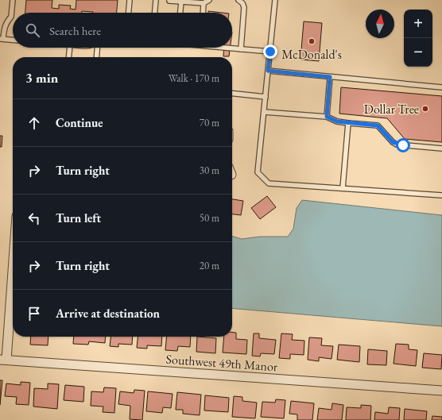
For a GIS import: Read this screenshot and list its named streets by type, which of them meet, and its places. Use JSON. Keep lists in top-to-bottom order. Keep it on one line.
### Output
{"streets":{"street":["Southwest 49th Manor"]},"places":["McDonald's","Dollar Tree"],"north":"top","page":{"map_buttons":["+","−"],"search":"Search here","heading":["3 min","Walk · 170 m"],"list":[["Continue","70 m"],["Turn right","30 m"],["Turn left","50 m"],["Turn right","20 m"],"Arrive at destination"]}}
